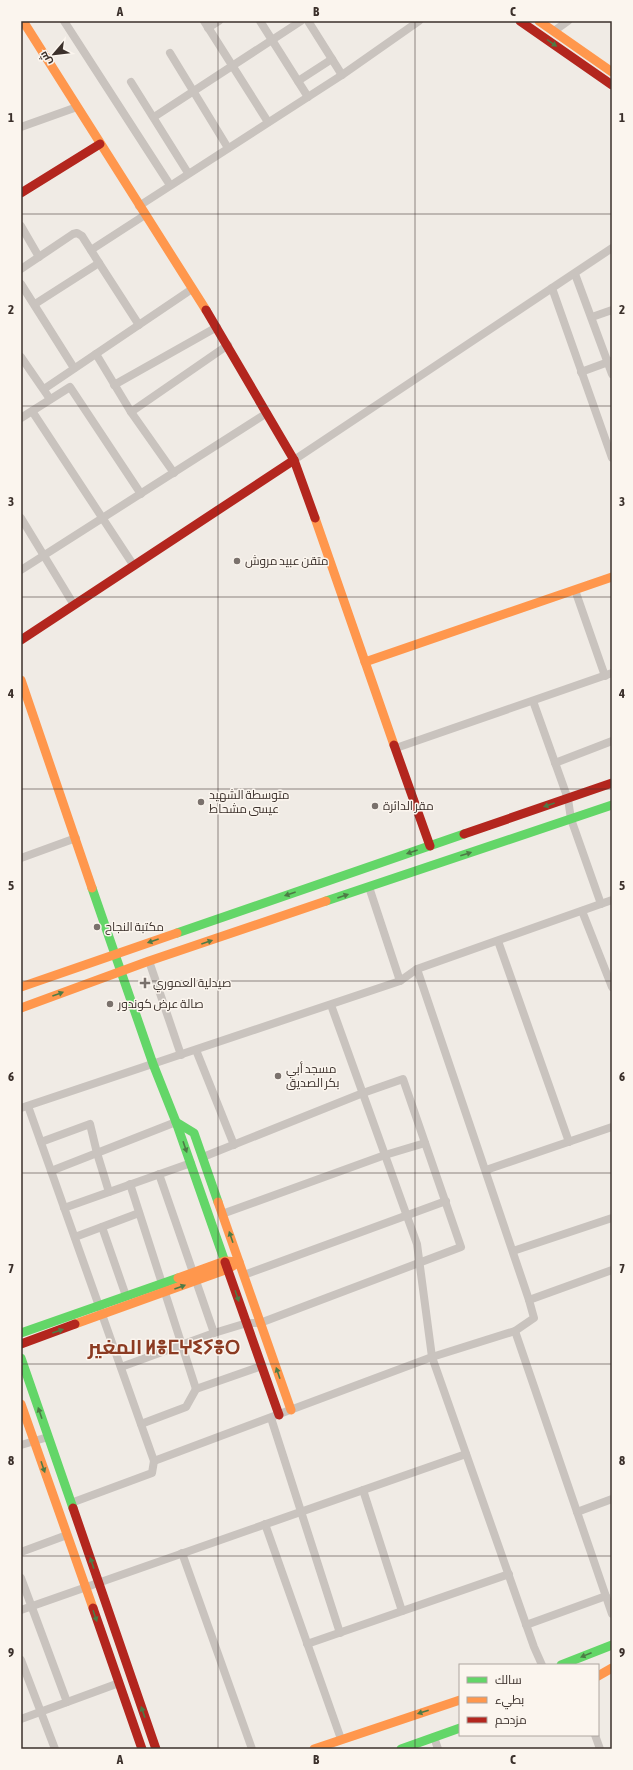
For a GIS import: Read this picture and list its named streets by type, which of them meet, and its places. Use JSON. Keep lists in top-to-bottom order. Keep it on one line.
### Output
{"districts":["المغير ⵍⴻⵎⵖⵉⵢⴻⵔ"],"places":{"other":["متقن عبيد مروش","متوسطة الشهيد عيسى مشحاط","مقر الدائرة","مكتبة النجاح","صالة عرض كوندور","مسجد أبي بكر الصديق"],"health":["صيدلية العموري"]},"legend":["سالك","بطيء","مزدحم"],"north":"bottom left","grid":{"columns":["A","B","C"],"rows":["1","2","3","4","5","6","7","8","9"]}}
